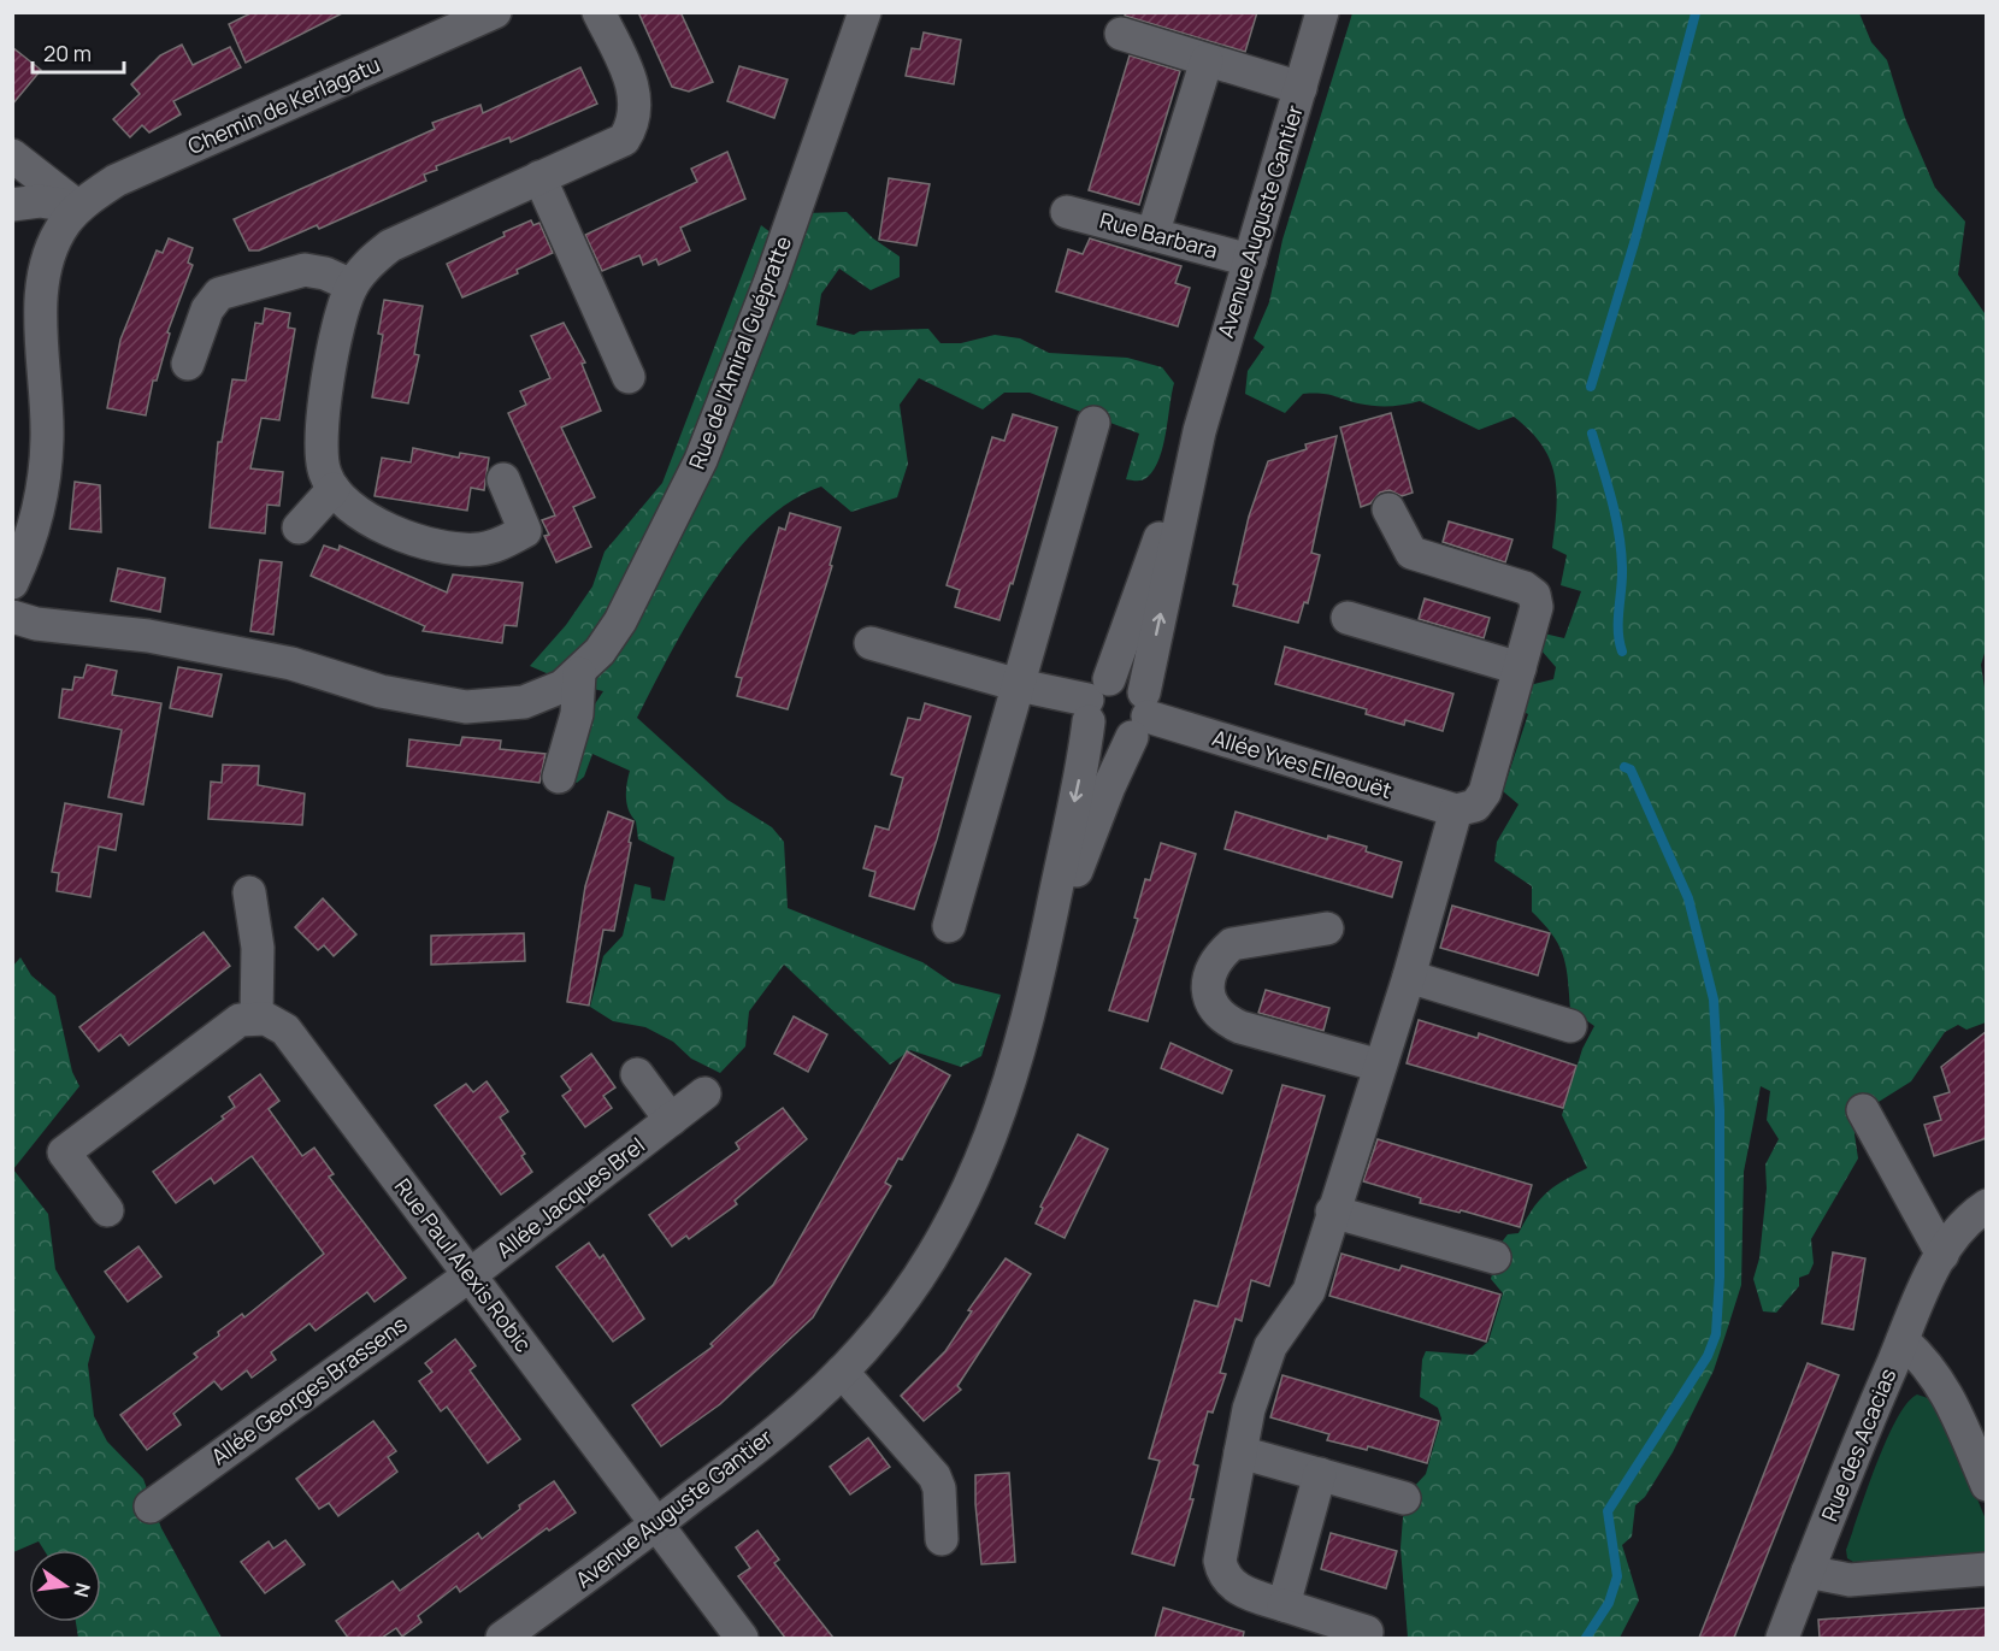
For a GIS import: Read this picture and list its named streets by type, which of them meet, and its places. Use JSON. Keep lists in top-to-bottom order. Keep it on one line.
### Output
{"streets":{"street":["Chemin de Kerlagatu","Avenue Auguste Gantier","Rue Barbara","Rue de l'Amiral Guépratte","Allée Yves Elleouët","Allée Jacques Brel","Rue Paul Alexis Robic","Allée Georges Brassens","Rue des Acacias"]},"crossings":[["Avenue Auguste Gantier","Rue Barbara"],["Avenue Auguste Gantier","Allée Yves Elleouët"],["Avenue Auguste Gantier","Rue Paul Alexis Robic"],["Allée Jacques Brel","Rue Paul Alexis Robic"],["Allée Jacques Brel","Allée Georges Brassens"],["Rue Paul Alexis Robic","Allée Georges Brassens"]],"scale_bar":"20 m","north":"right"}
